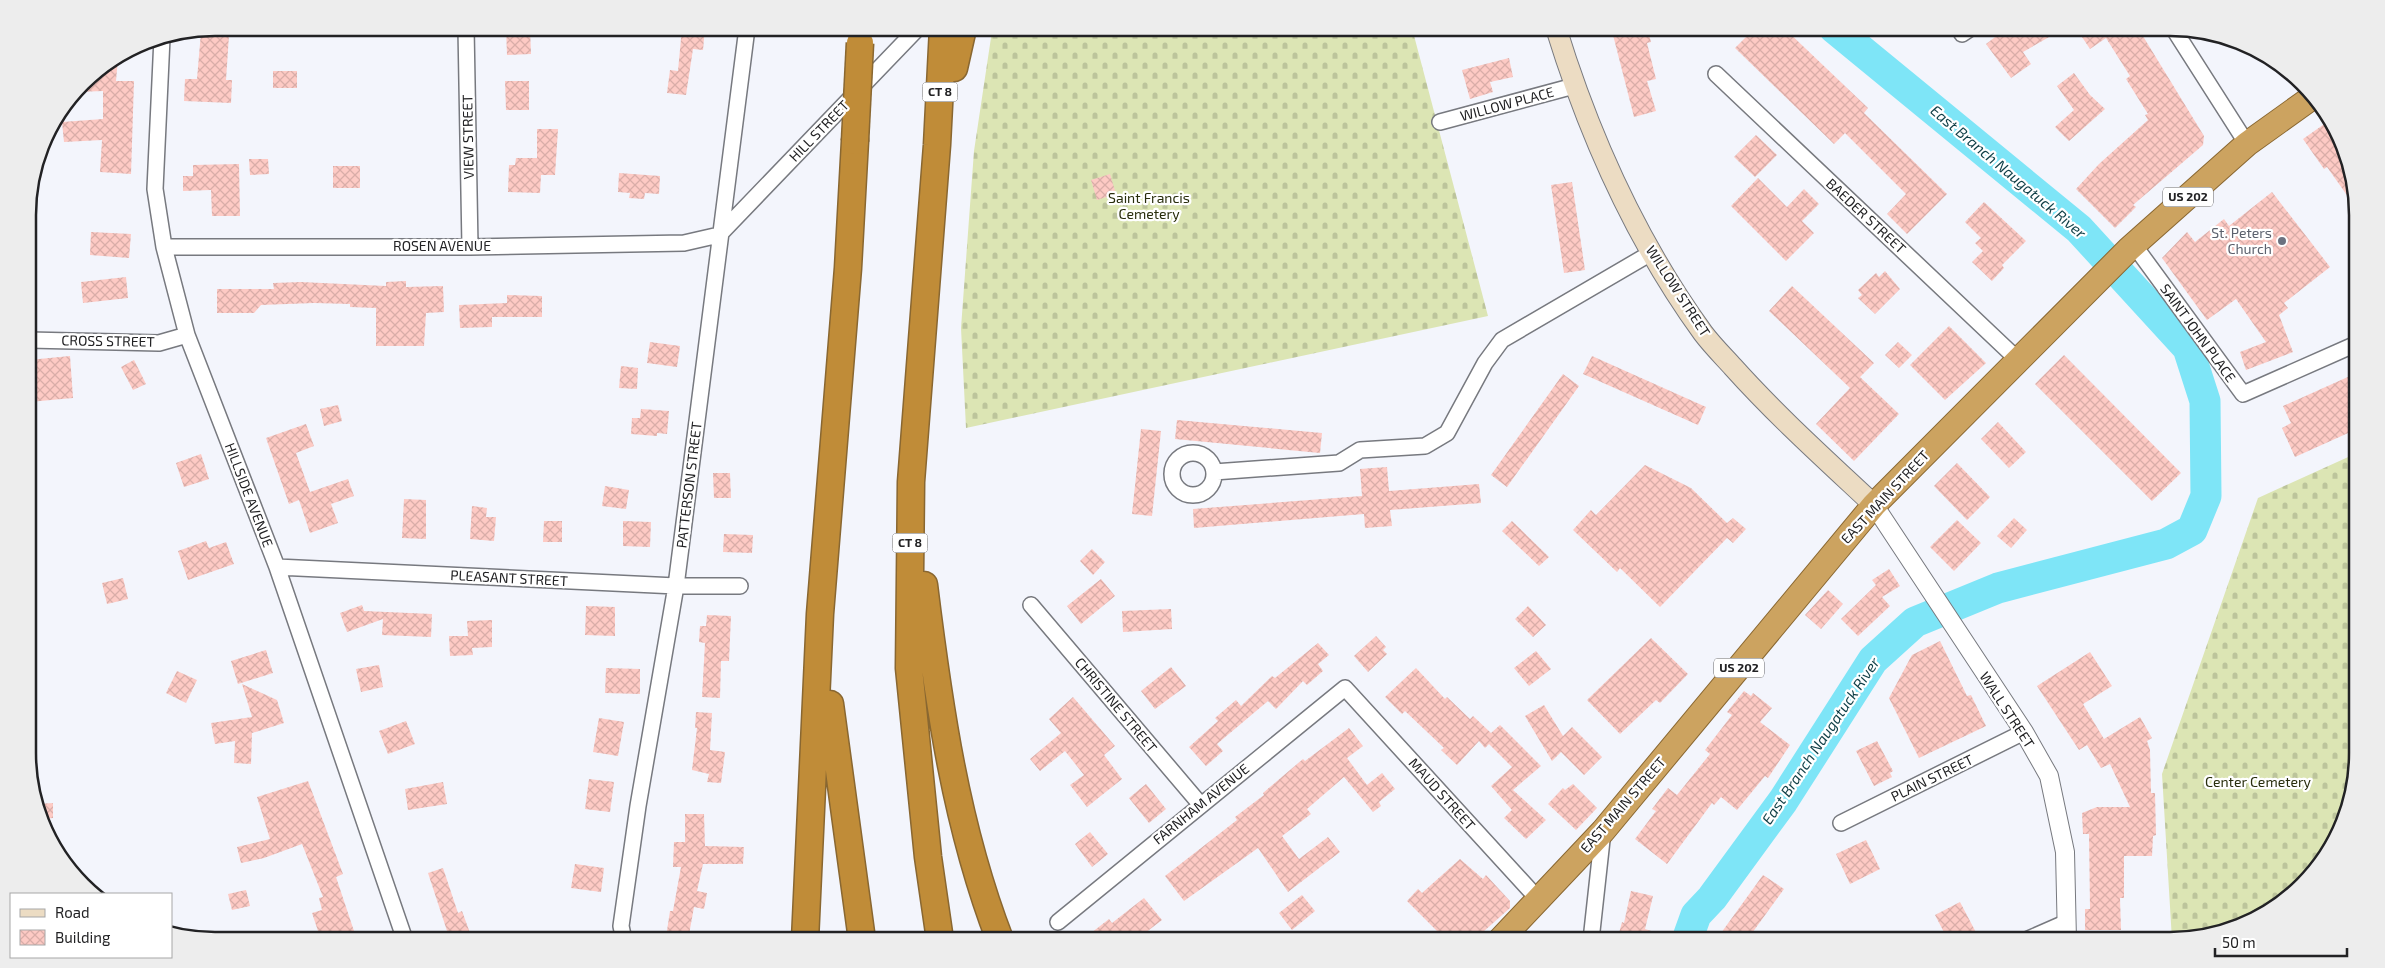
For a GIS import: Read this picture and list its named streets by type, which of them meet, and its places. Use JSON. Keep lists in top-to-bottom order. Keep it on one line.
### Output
{"streets":{"highway":["CT 8","US 202","EAST MAIN STREET"],"main road":["WILLOW STREET"],"street":["WILLOW PLACE","HILL STREET","VIEW STREET","BAEDER STREET","ROSEN AVENUE","SAINT JOHN PLACE","CROSS STREET","PATTERSON STREET","HILLSIDE AVENUE","PLEASANT STREET","CHRISTINE STREET","WALL STREET","PLAIN STREET","MAUD STREET","FARNHAM AVENUE"]},"crossings":[["WILLOW PLACE","WILLOW STREET"],["HILL STREET","ROSEN AVENUE"],["HILL STREET","PATTERSON STREET"],["VIEW STREET","ROSEN AVENUE"],["BAEDER STREET","EAST MAIN STREET"],["ROSEN AVENUE","PATTERSON STREET"],["ROSEN AVENUE","HILLSIDE AVENUE"],["WILLOW STREET","EAST MAIN STREET"],["WILLOW STREET","WALL STREET"],["SAINT JOHN PLACE","EAST MAIN STREET"],["CROSS STREET","HILLSIDE AVENUE"],["PATTERSON STREET","PLEASANT STREET"],["HILLSIDE AVENUE","PLEASANT STREET"],["EAST MAIN STREET","WALL STREET"],["EAST MAIN STREET","MAUD STREET"],["CHRISTINE STREET","FARNHAM AVENUE"],["WALL STREET","PLAIN STREET"],["MAUD STREET","FARNHAM AVENUE"]],"water":["East Branch Naugatuck River"],"parks":["Saint Francis Cemetery","Center Cemetery"],"places":["St. Peters Church"],"legend":["Road","Building"],"scale_bar":"50 m"}
